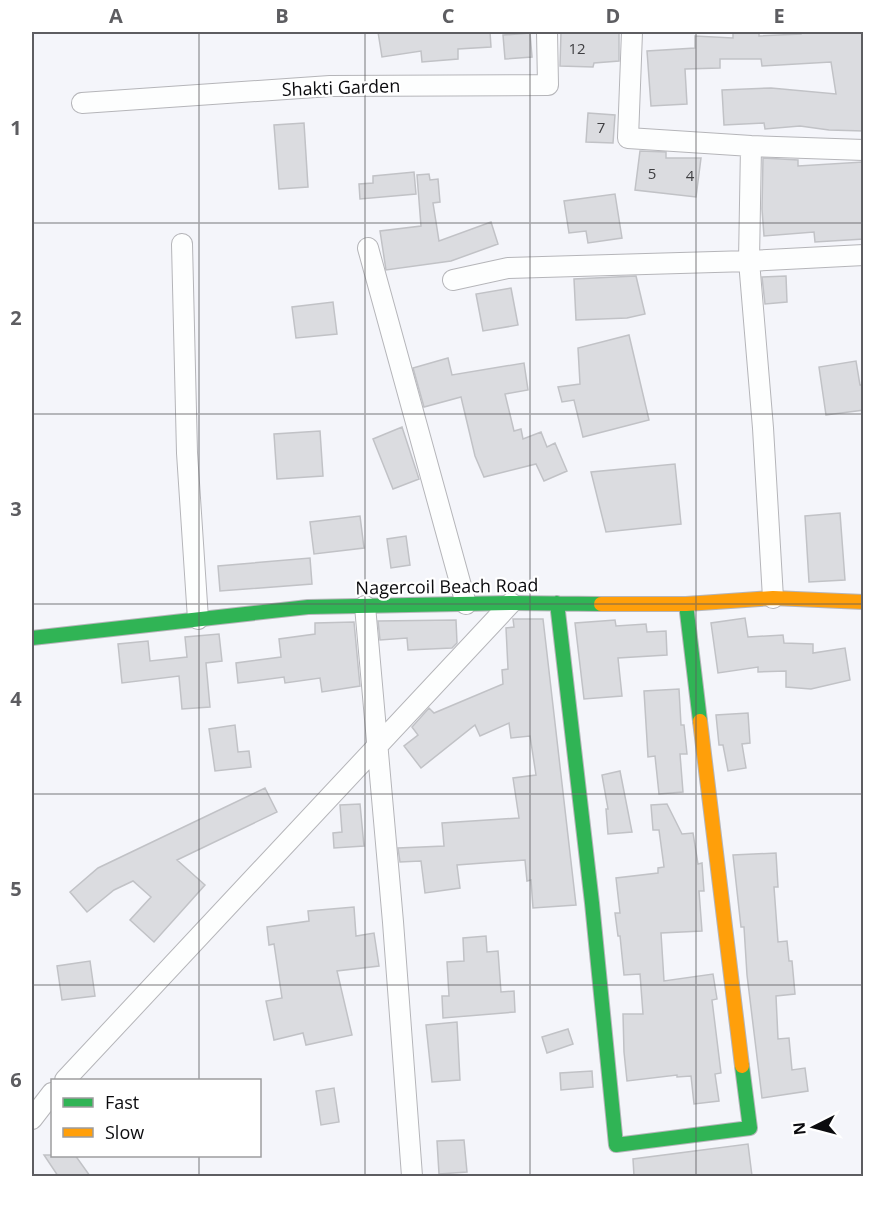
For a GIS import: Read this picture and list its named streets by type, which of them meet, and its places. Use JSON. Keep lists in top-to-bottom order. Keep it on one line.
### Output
{"streets":{"street":["Shakti Garden","Nagercoil Beach Road"]},"house_numbers":["12","7","5","4"],"legend":["Fast","Slow"],"north":"left","grid":{"columns":["A","B","C","D","E"],"rows":["1","2","3","4","5","6"]}}
